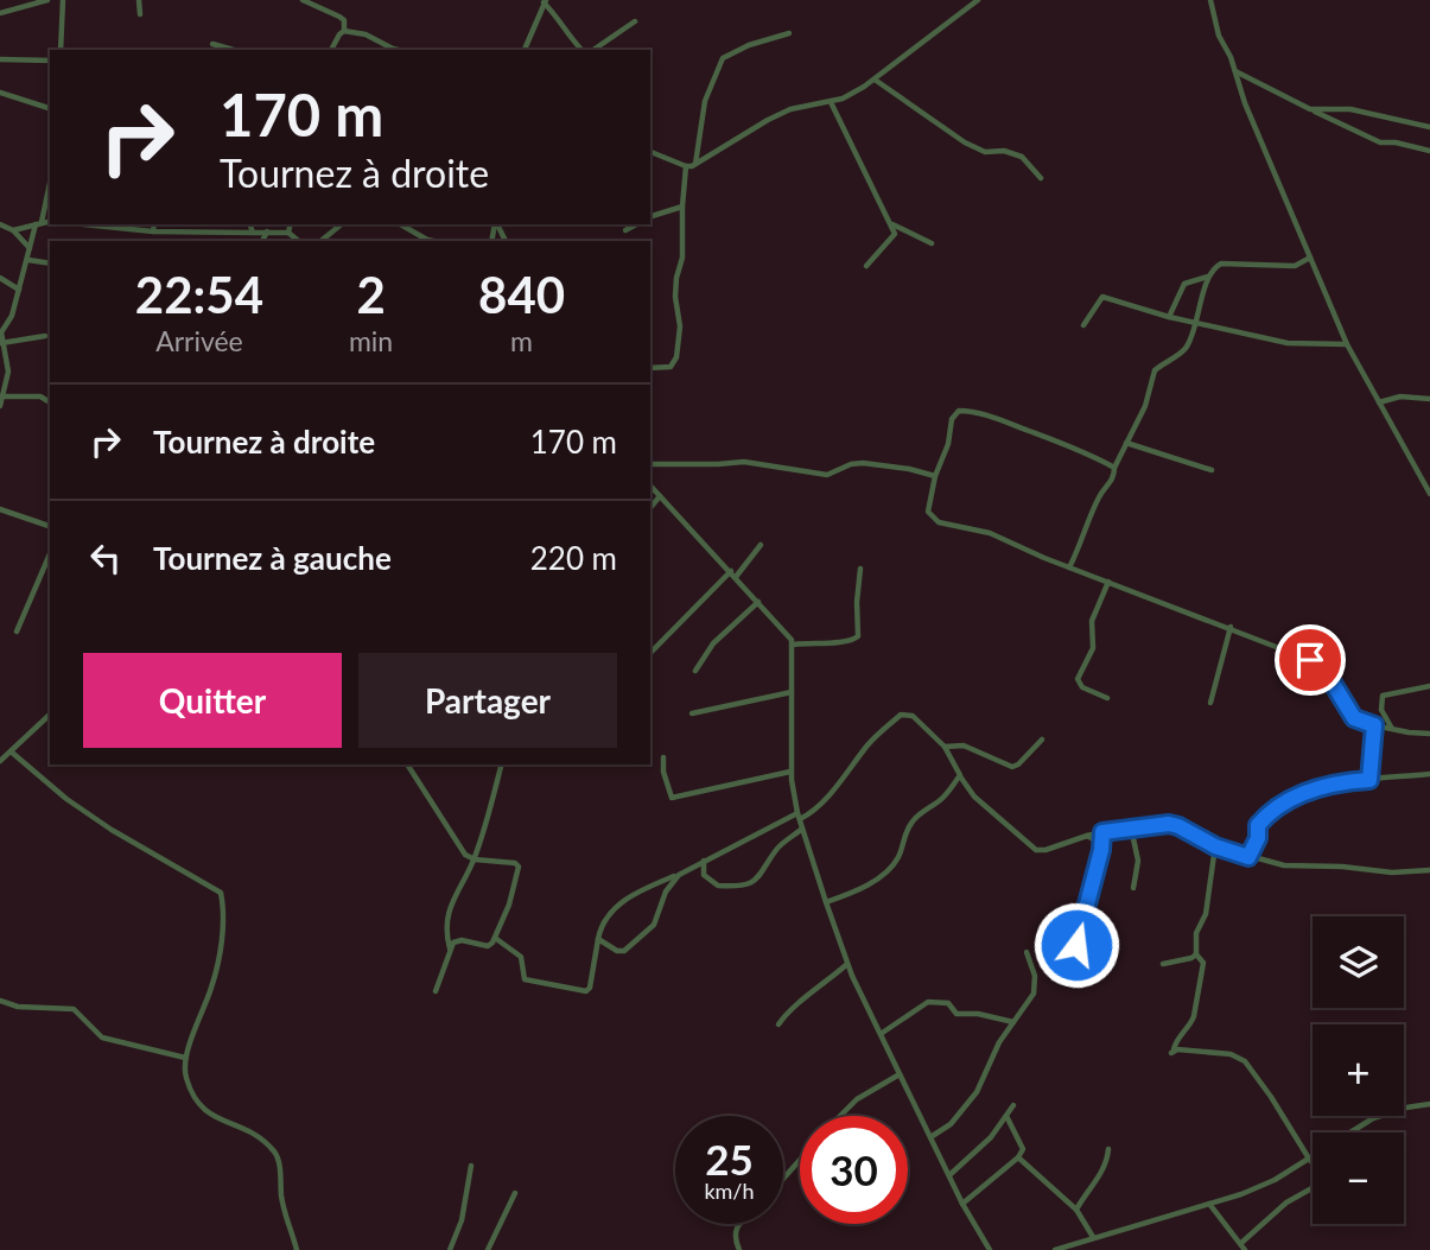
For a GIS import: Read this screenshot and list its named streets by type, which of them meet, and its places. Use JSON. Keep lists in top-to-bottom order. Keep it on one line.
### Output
{"page":{"turn":["170 m","Tournez à droite"],"eta":["22:54","Arrivée","2","min","840","m"],"list":[{"name":"Tournez à droite","value":"170 m"},{"name":"Tournez à gauche","value":"220 m"}],"buttons":["Quitter","Partager"],"map_buttons":["+","−"],"speed":"25 km/h","limit":"30"}}
